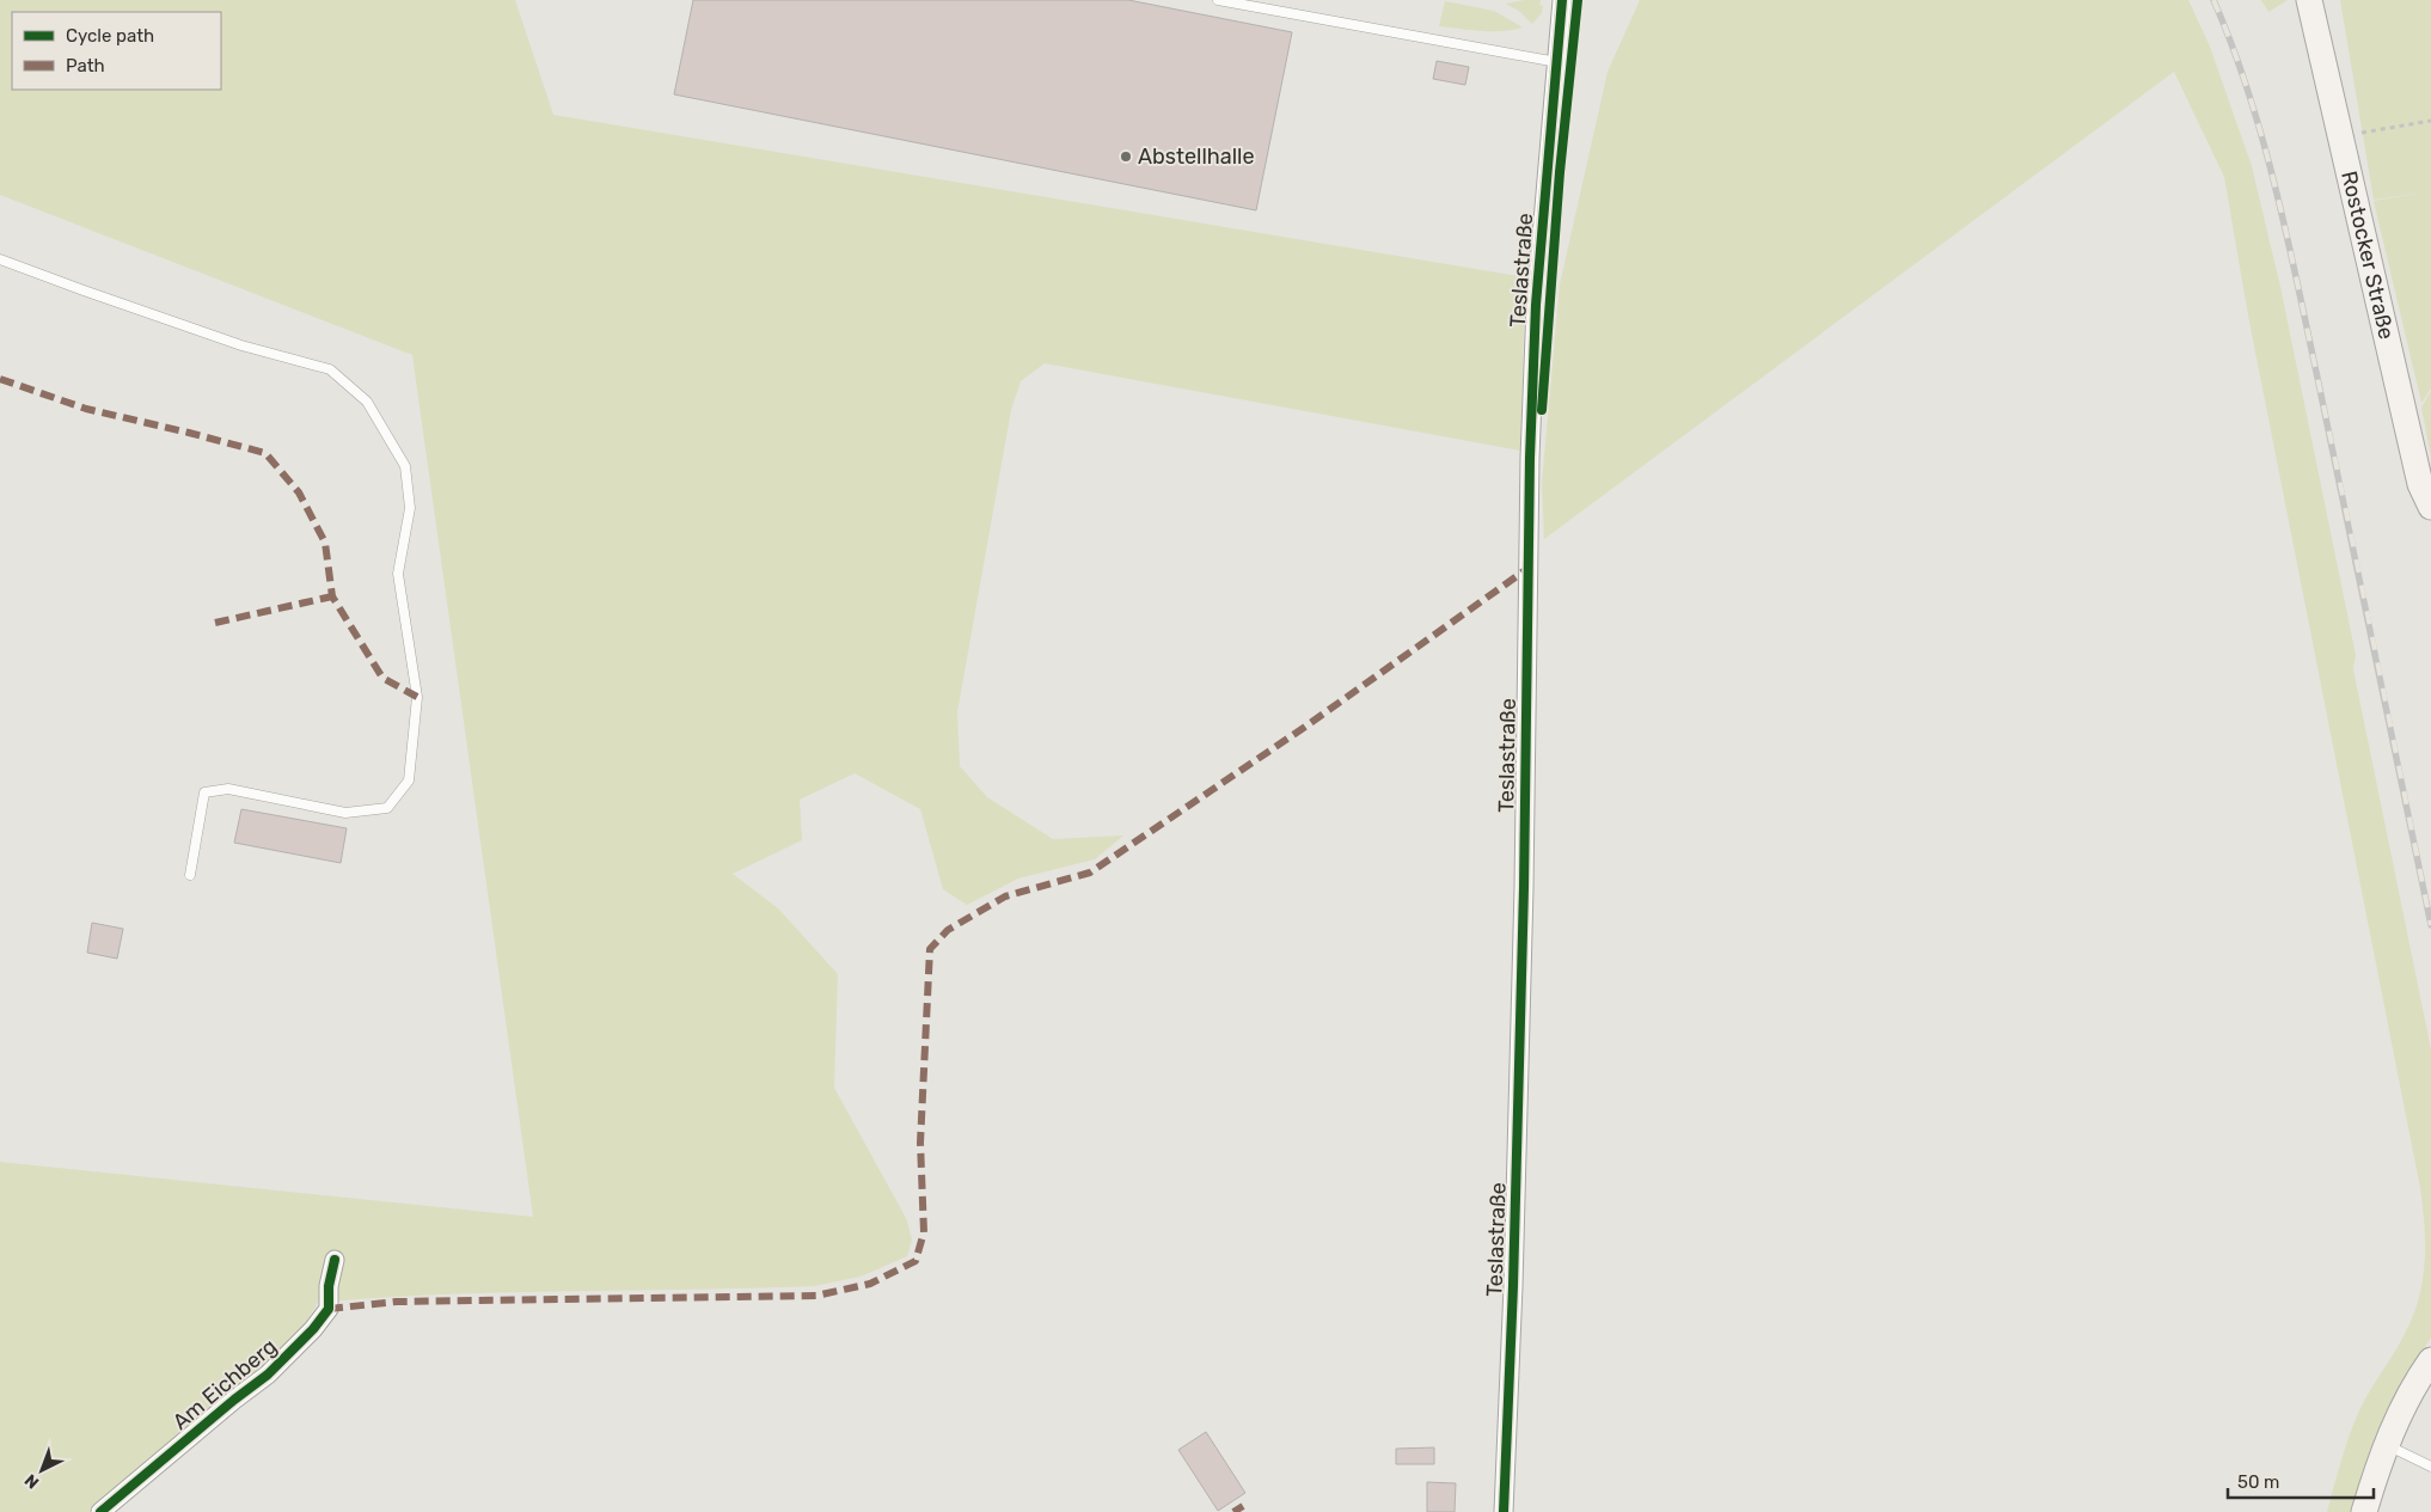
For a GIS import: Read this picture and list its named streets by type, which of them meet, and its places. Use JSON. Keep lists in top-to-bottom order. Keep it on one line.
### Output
{"streets":{"main road":["Rostocker Straße"],"street":["Teslastraße","Am Eichberg"]},"places":["Abstellhalle"],"legend":["Cycle path","Path"],"scale_bar":"50 m","north":"bottom left"}
